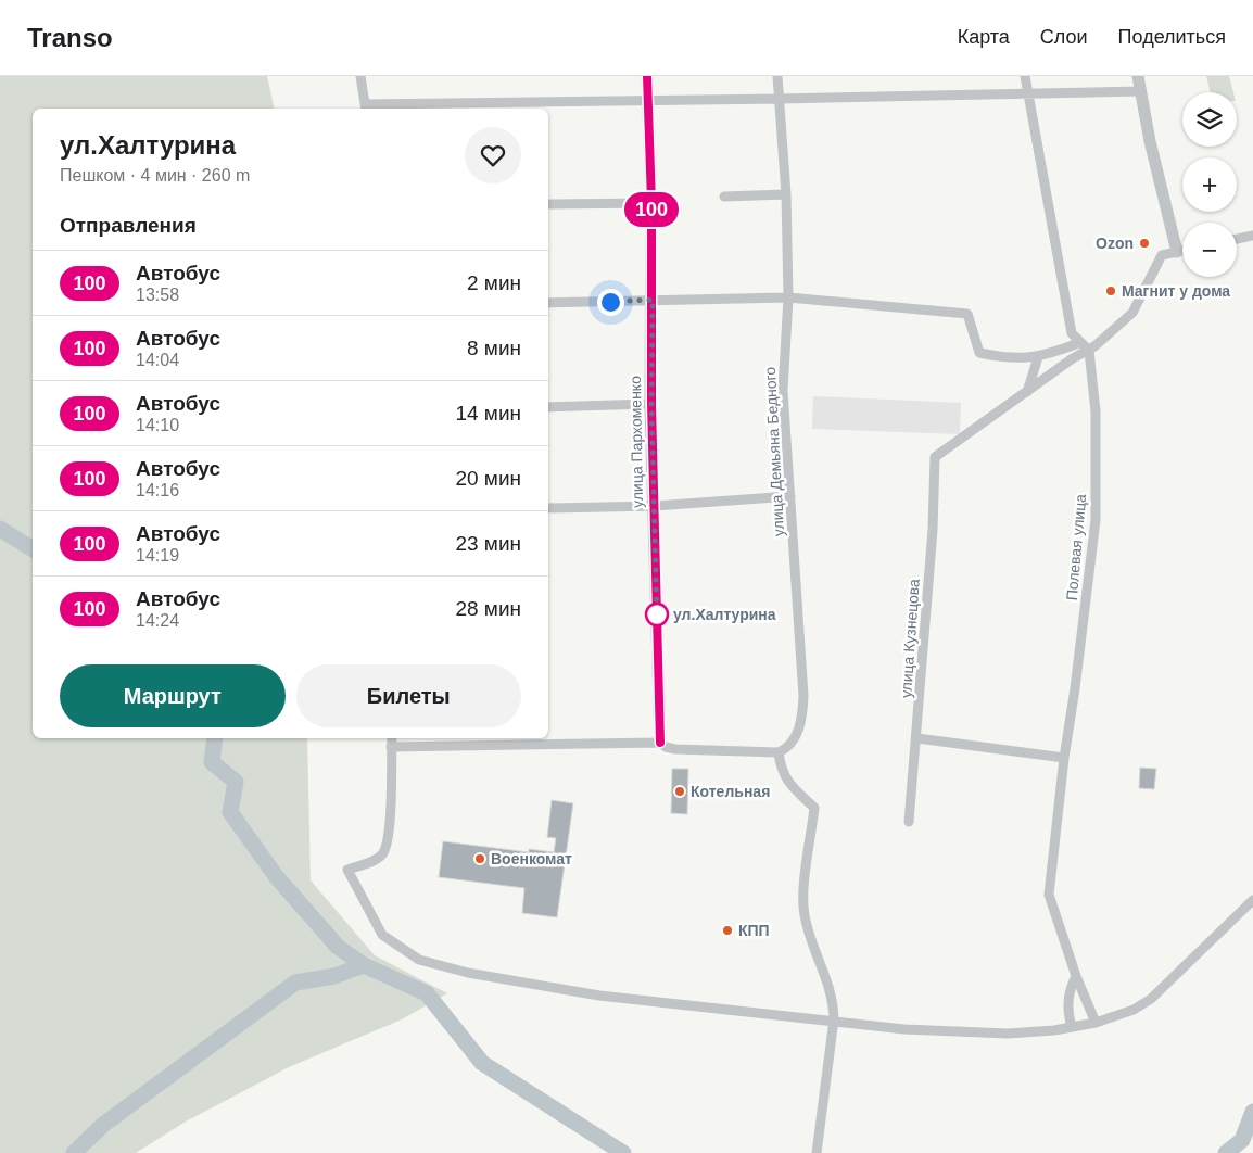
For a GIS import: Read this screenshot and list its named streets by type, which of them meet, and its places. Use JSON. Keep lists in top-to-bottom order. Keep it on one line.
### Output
{"streets":{"street":["улица Пархоменко","улица Демьяна Бедного","Полевая улица","улица Кузнецова"]},"places":["Ozon","Магнит у дома","ул.Халтурина","Котельная","Военкомат","КПП"],"lines":["bus line 100"],"page":{"header":"Transo","nav":["Карта","Слои","Поделиться"],"on_map":"100","map_buttons":["+","−"],"heading":[["ул.Халтурина","Пешком · 4 мин · 260 m"],"Отправления"],"list":[{"mark":"100","name":"Автобус","note":"13:58","value":"2 мин"},{"mark":"100","name":"Автобус","note":"14:04","value":"8 мин"},{"mark":"100","name":"Автобус","note":"14:10","value":"14 мин"},{"mark":"100","name":"Автобус","note":"14:16","value":"20 мин"},{"mark":"100","name":"Автобус","note":"14:19","value":"23 мин"},{"mark":"100","name":"Автобус","note":"14:24","value":"28 мин"}],"buttons":["Маршрут","Билеты"]}}
